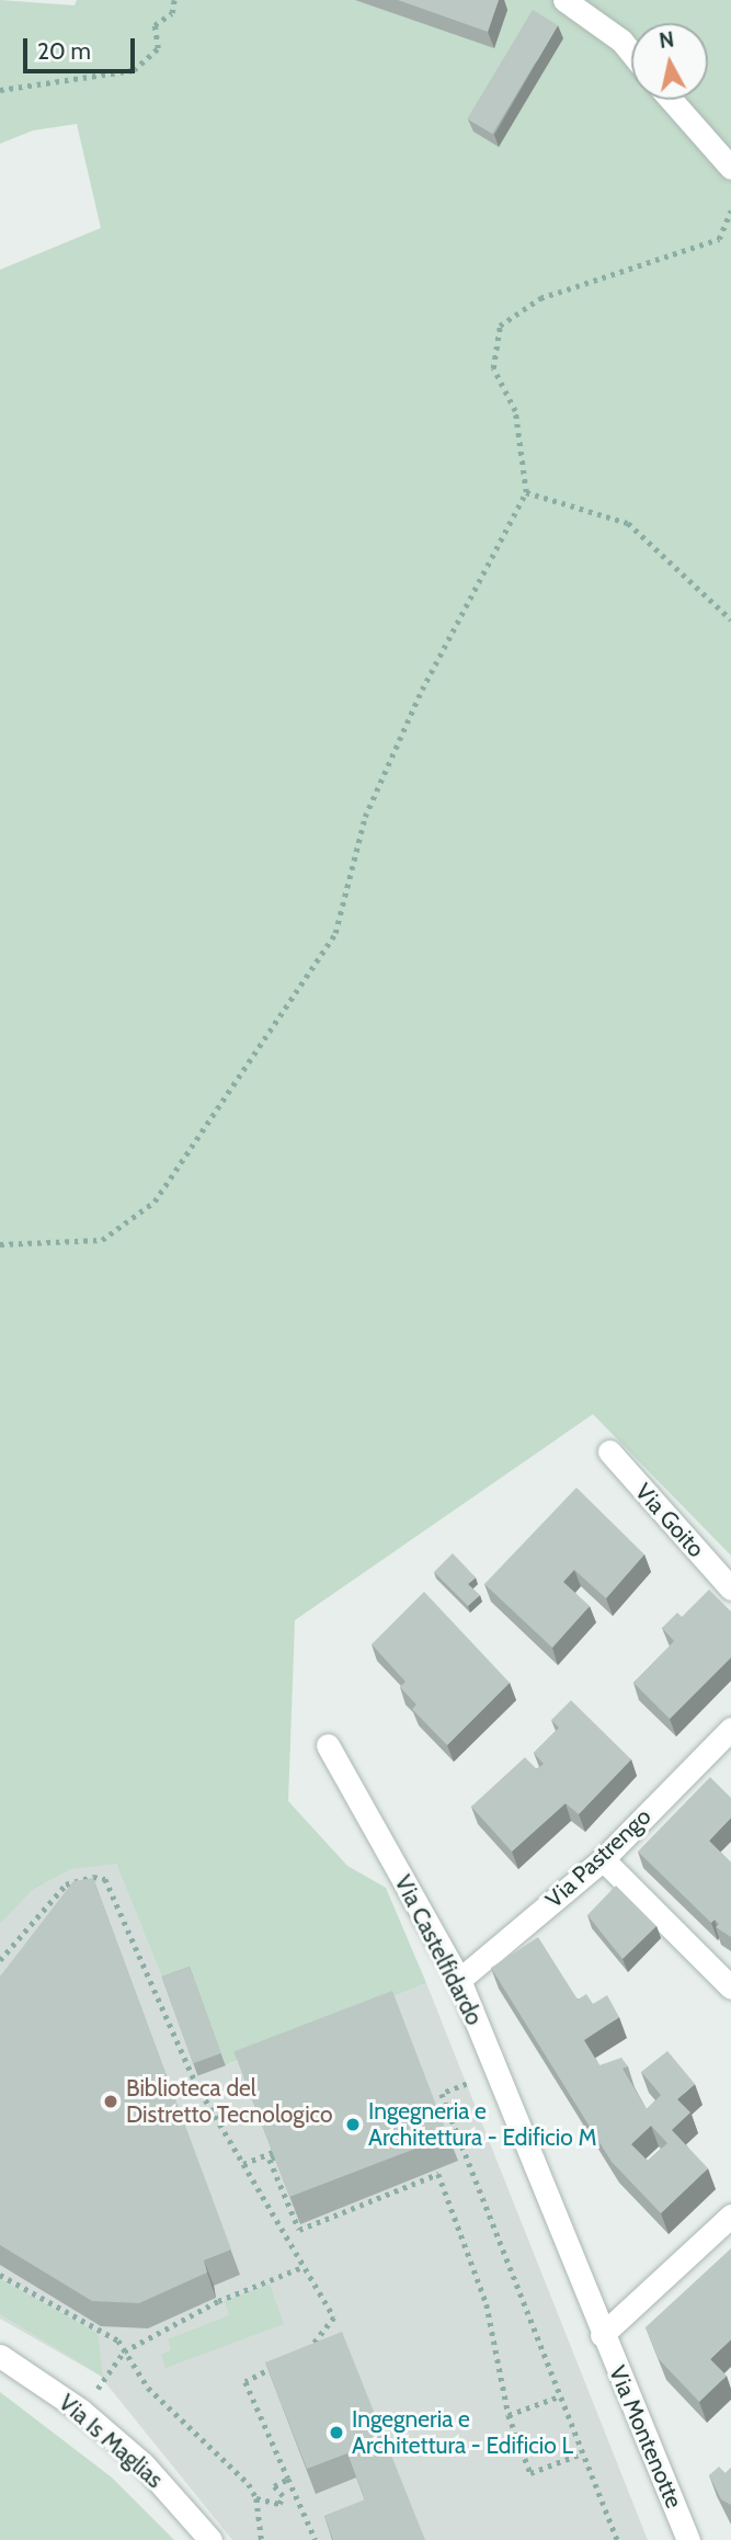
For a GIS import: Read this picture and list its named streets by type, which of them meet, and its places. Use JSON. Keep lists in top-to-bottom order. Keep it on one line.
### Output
{"streets":{"street":["Via Goito","Via Pastrengo","Via Castelfidardo","Via Montenotte","Via Is Maglias"]},"crossings":[["Via Pastrengo","Via Castelfidardo"],["Via Castelfidardo","Via Montenotte"]],"places":["Biblioteca del Distretto Tecnologico","Ingegneria e Architettura - Edificio M","Ingegneria e Architettura - Edificio L"],"scale_bar":"20 m","north":"top"}
